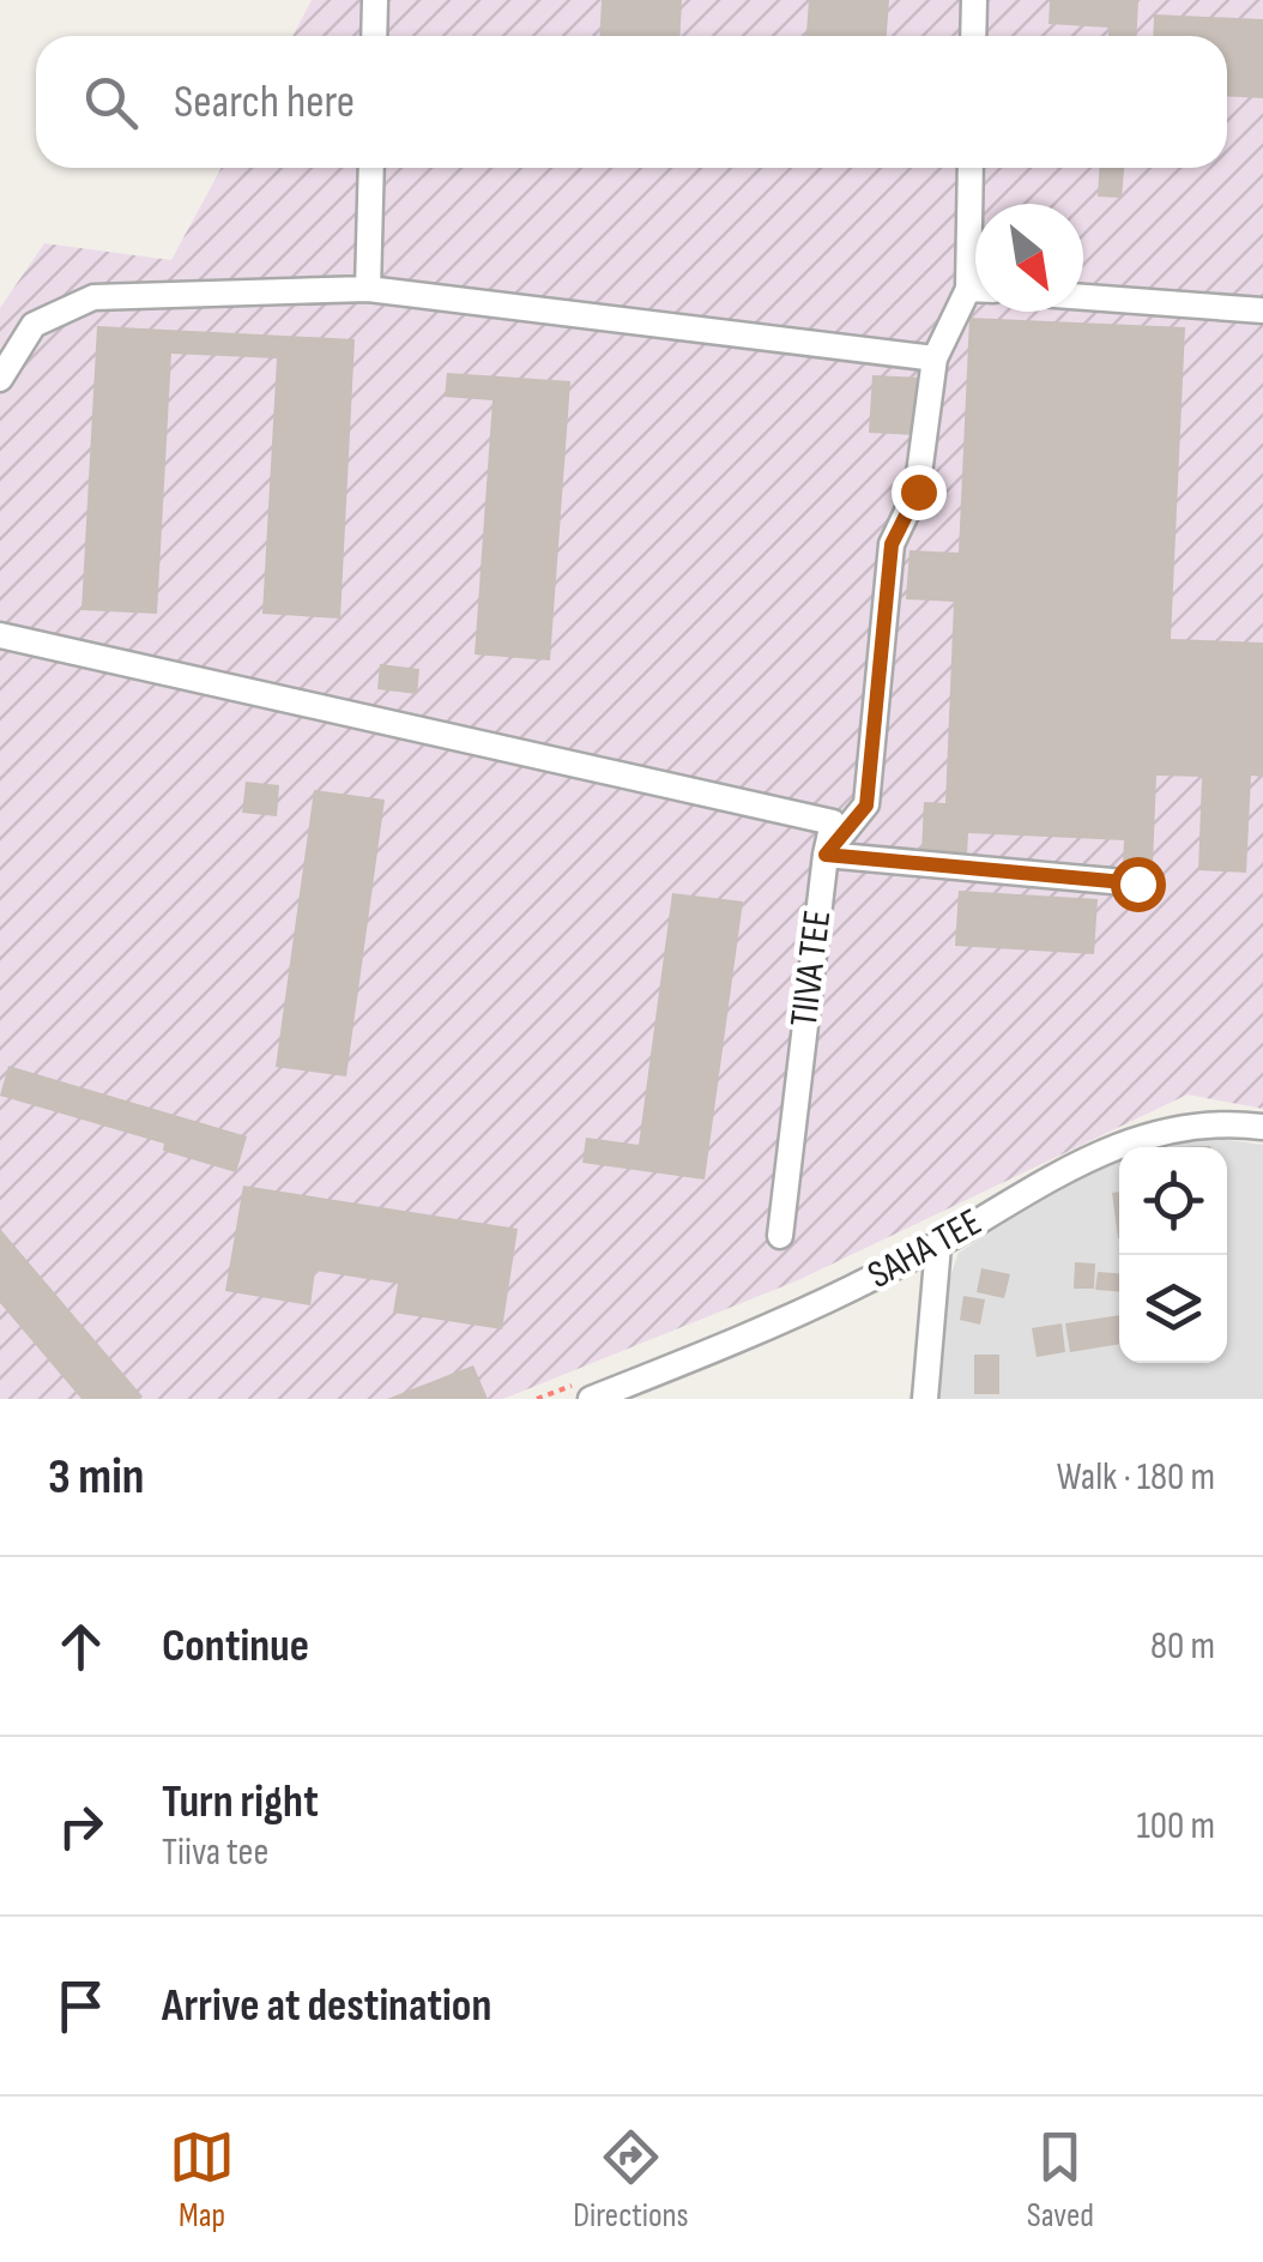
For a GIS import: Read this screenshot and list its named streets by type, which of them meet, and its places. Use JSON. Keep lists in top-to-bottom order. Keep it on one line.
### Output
{"streets":{"street":["TIIVA TEE","SAHA TEE"]},"north":"bottom right","page":{"search":"Search here","heading":["3 min","Walk · 180 m"],"list":[["Continue","80 m"],["Turn right","Tiiva tee","100 m"],"Arrive at destination"],"nav":["Map","Directions","Saved"]}}
